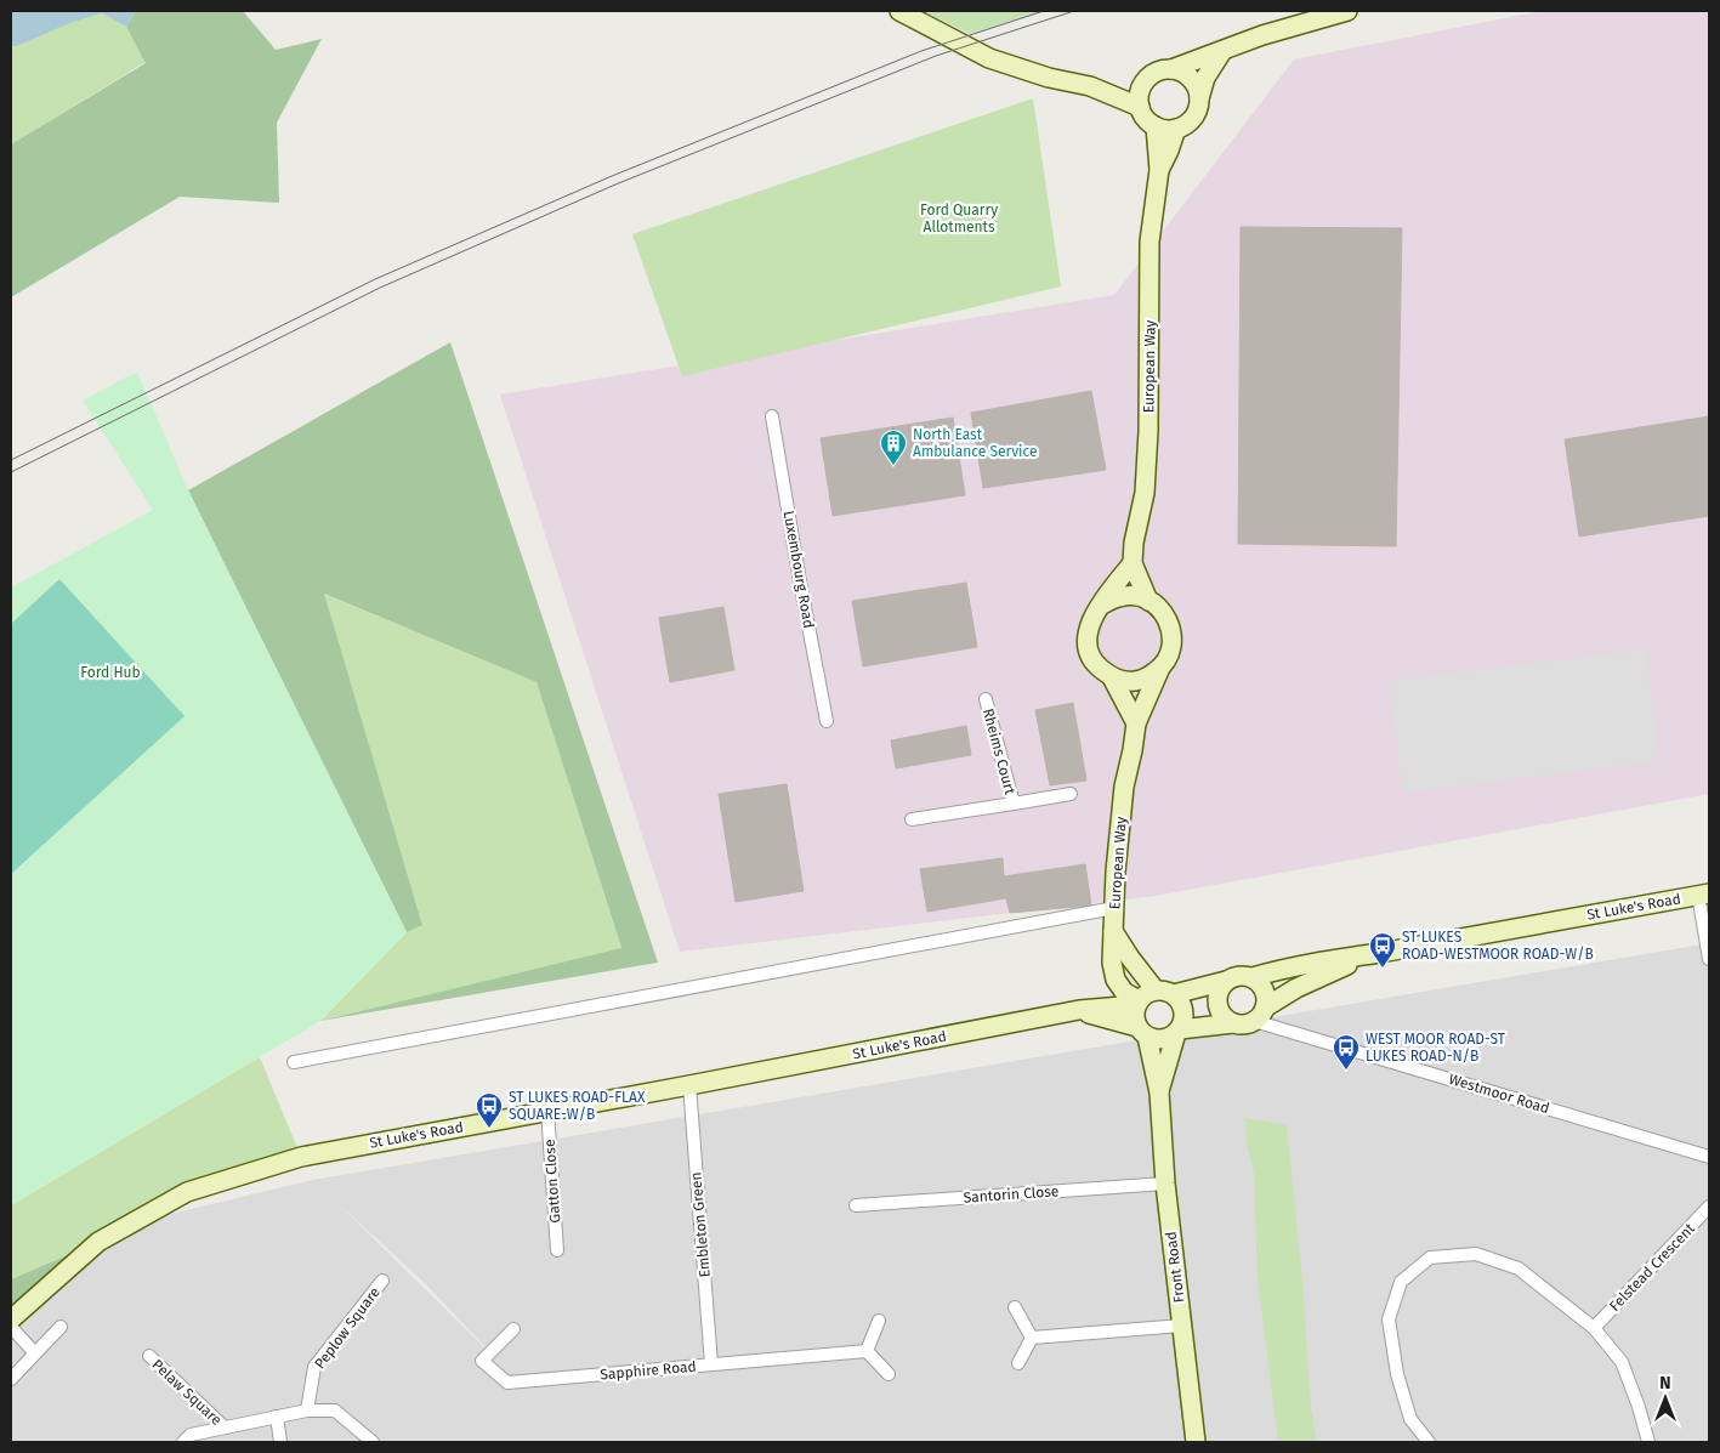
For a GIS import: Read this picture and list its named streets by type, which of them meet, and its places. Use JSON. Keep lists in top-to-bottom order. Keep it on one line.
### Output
{"streets":{"main road":["European Way","St Luke's Road","Front Road"],"street":["Luxembourg Road","Rheims Court","Westmoor Road","Gatton Close","Santorin Close","Embleton Green","Felstead Crescent","Peplow Square","Sapphire Road","Pelaw Square"]},"crossings":[["European Way","St Luke's Road"],["St Luke's Road","Westmoor Road"],["St Luke's Road","Gatton Close"],["St Luke's Road","Embleton Green"],["Santorin Close","Front Road"],["Embleton Green","Sapphire Road"]],"parks":["Ford Quarry Allotments","Ford Hub"],"places":{"building":["North East Ambulance Service"],"bus stop":["ST LUKES ROAD-WESTMOOR ROAD-W/B","WEST MOOR ROAD-ST LUKES ROAD-N/B","ST LUKES ROAD-FLAX SQUARE-W/B"]},"north":"top"}
